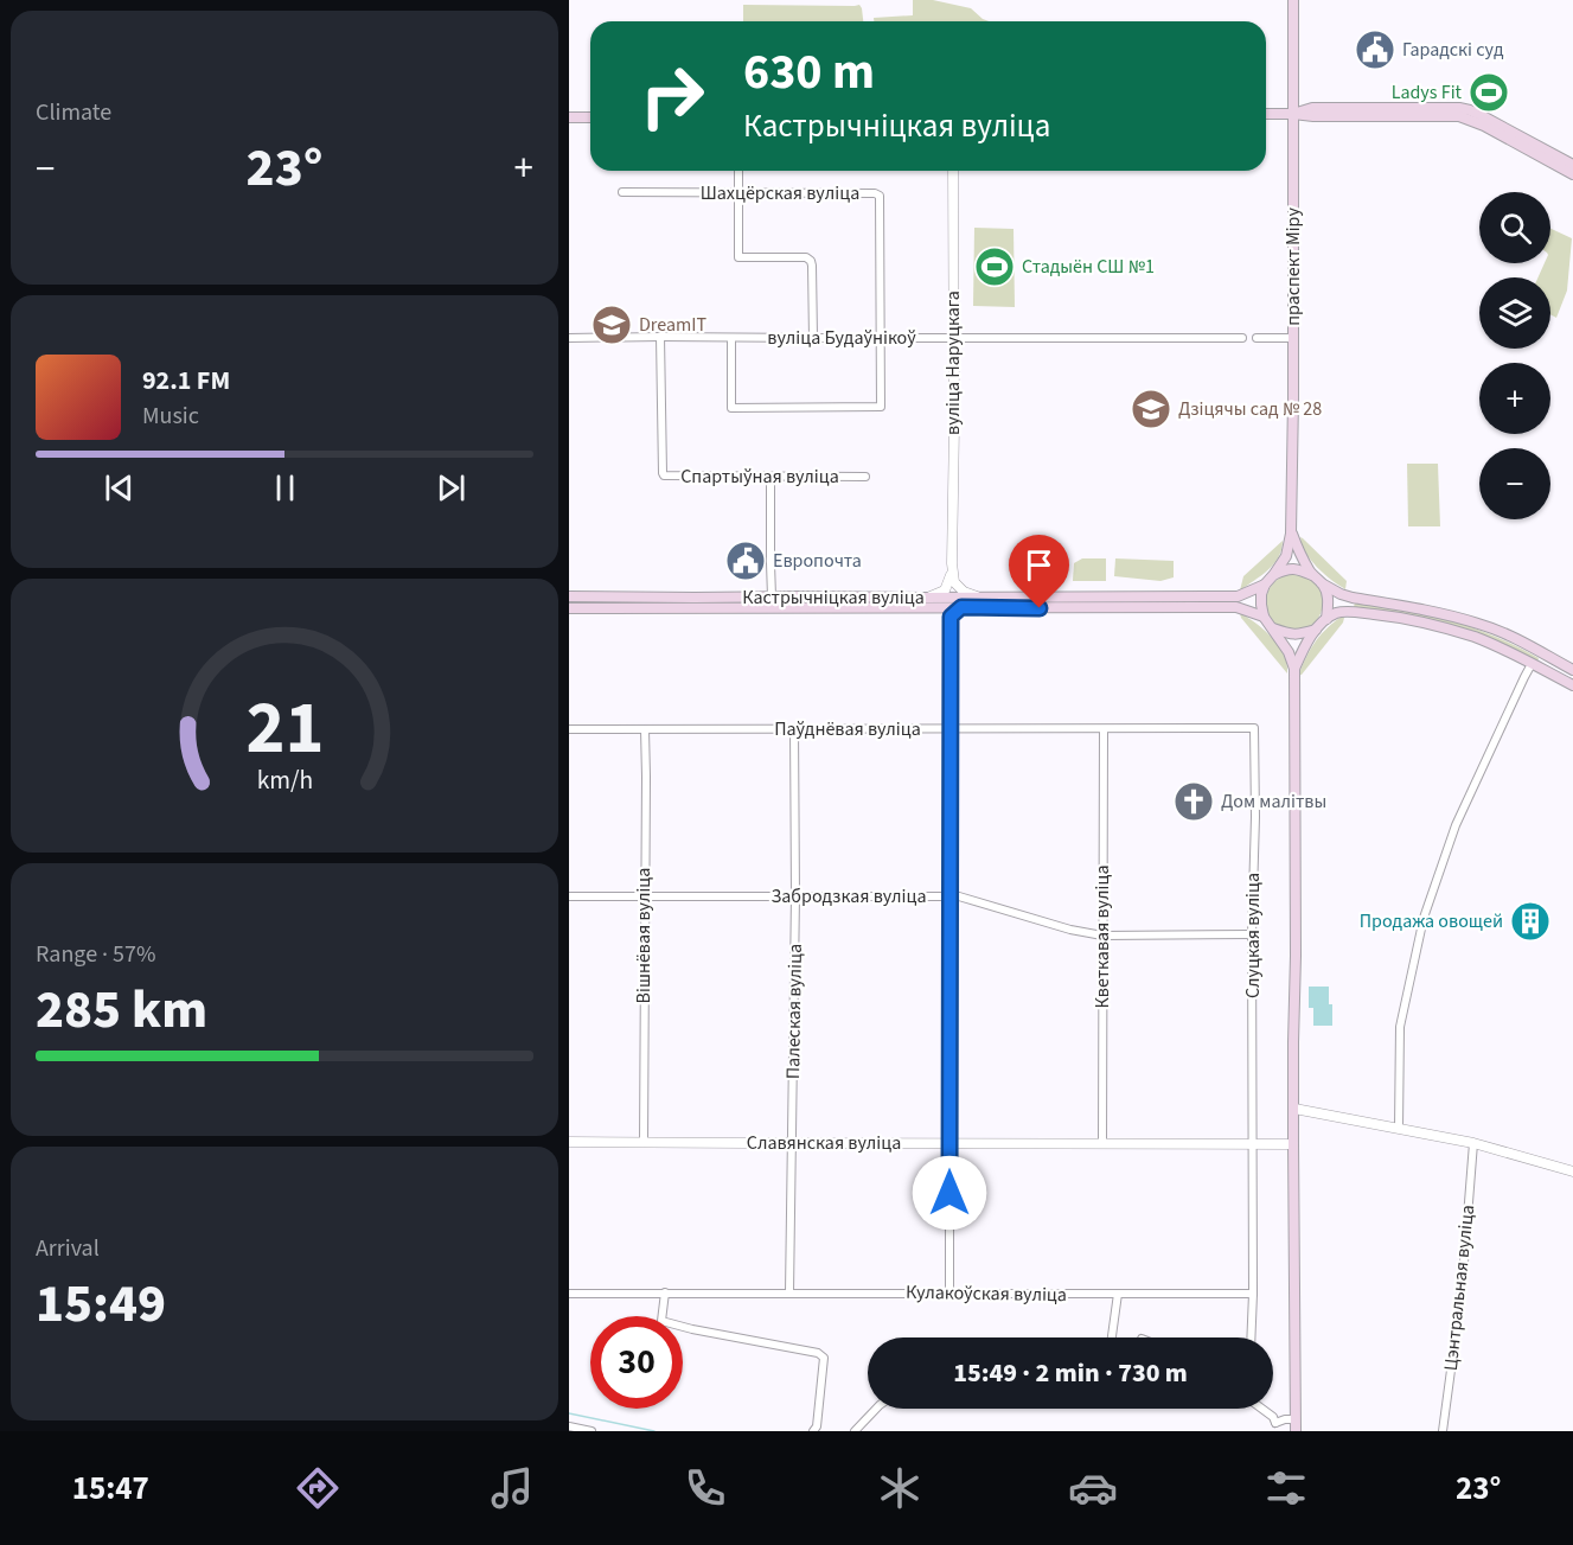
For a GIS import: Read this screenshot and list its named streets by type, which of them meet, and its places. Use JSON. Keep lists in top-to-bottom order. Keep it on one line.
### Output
{"streets":{"main road":["праспект Міру","Кастрычніцкая вуліца"],"street":["Шахцёрская вуліца","вуліца Будаўнікоў","вуліца Наруцкага","Спартыўная вуліца","Паўднёвая вуліца","Забродзкая вуліца","Вішнёвая вуліца","Слуцкая вуліца","Кветкавая вуліца","Палеская вуліца","Славянская вуліца","Цэнтральная вуліца","Кулакоўская вуліца"]},"crossings":[["Шахцёрская вуліца","вуліца Будаўнікоў"],["вуліца Будаўнікоў","вуліца Наруцкага"],["вуліца Будаўнікоў","Спартыўная вуліца"],["Паўднёвая вуліца","Вішнёвая вуліца"],["Паўднёвая вуліца","Слуцкая вуліца"],["Паўднёвая вуліца","Кветкавая вуліца"],["Паўднёвая вуліца","Палеская вуліца"],["Забродзкая вуліца","Вішнёвая вуліца"],["Забродзкая вуліца","Слуцкая вуліца"],["Забродзкая вуліца","Кветкавая вуліца"],["Забродзкая вуліца","Палеская вуліца"],["Вішнёвая вуліца","Славянская вуліца"],["Слуцкая вуліца","Славянская вуліца"],["Кветкавая вуліца","Славянская вуліца"],["Палеская вуліца","Славянская вуліца"],["Палеская вуліца","Кулакоўская вуліца"]],"places":{"public building":["Гарадскі суд","Европочта"],"sports":["Ladys Fit","Стадыён СШ №1"],"school or university":["DreamIT","Дзіцячы сад № 28"],"church":["Дом малітвы"],"building":["Продажа овощей"]},"page":{"tile":["Climate",["Range · 57%","285 km"],["Arrival","15:49"]],"turn":["630 m","Кастрычніцкая вуліца"],"heat":["−","23°","+"],"map_buttons":["+","−"],"song":["92.1 FM","Music"],"limit":"30","trip":"15:49 · 2 min · 730 m","tabs":["15:47","23°"],"gauge":["21","km/h"]}}
